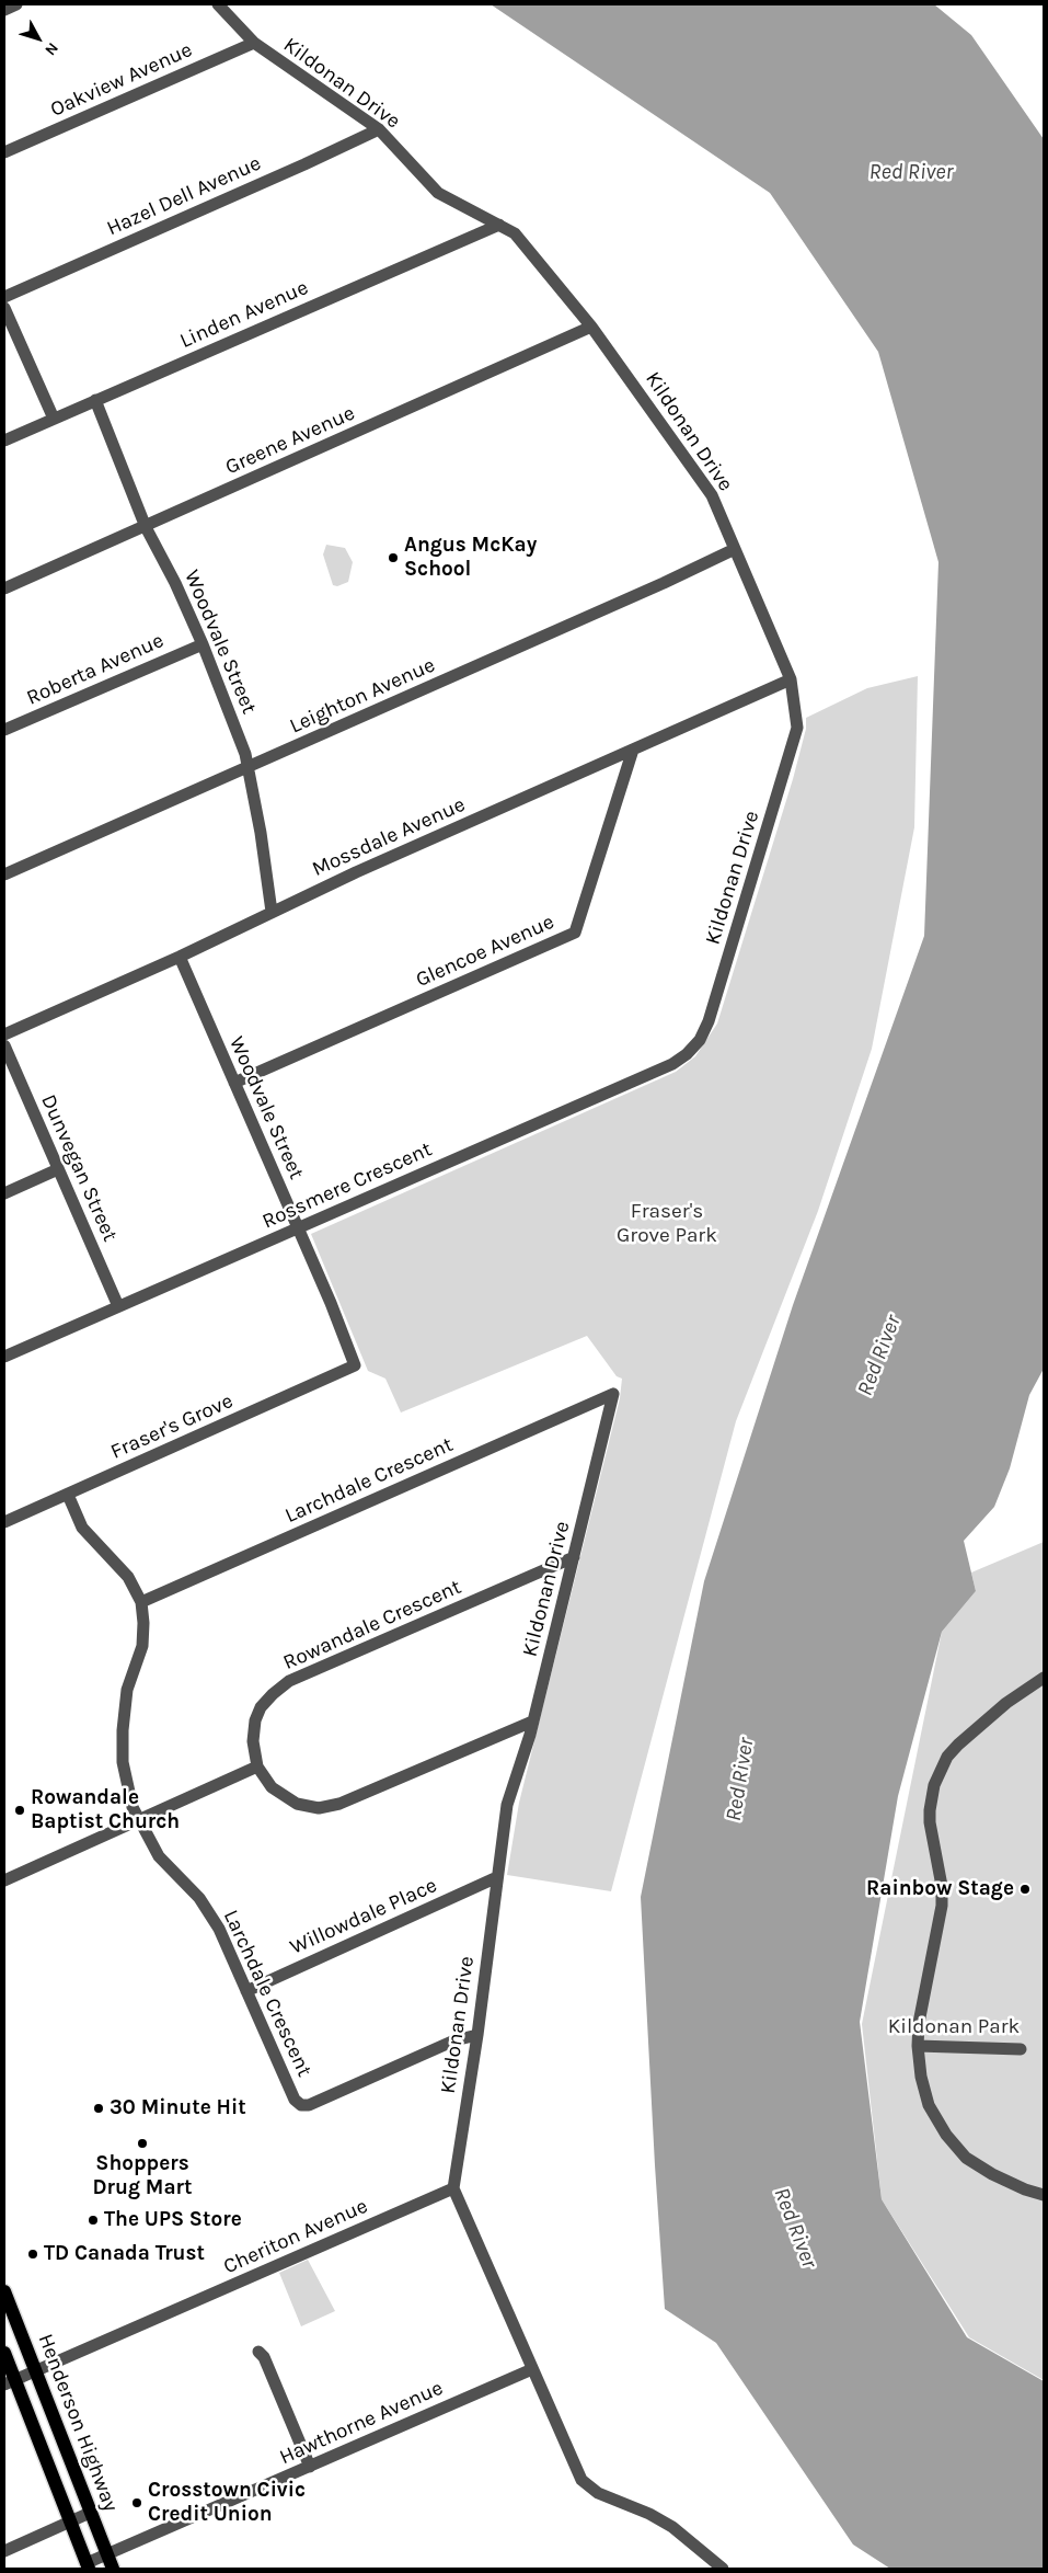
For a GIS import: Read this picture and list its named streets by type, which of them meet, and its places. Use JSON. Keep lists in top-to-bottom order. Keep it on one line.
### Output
{"streets":{"main road":["Henderson Highway"],"street":["Oakview Avenue","Kildonan Drive","Hazel Dell Avenue","Linden Avenue","Greene Avenue","Woodvale Street","Roberta Avenue","Leighton Avenue","Mossdale Avenue","Glencoe Avenue","Dunvegan Street","Rossmere Crescent","Fraser's Grove","Larchdale Crescent","Rowandale Crescent","Willowdale Place","Cheriton Avenue","Hawthorne Avenue"]},"crossings":[["Oakview Avenue","Kildonan Drive"],["Kildonan Drive","Hazel Dell Avenue"],["Kildonan Drive","Linden Avenue"],["Kildonan Drive","Greene Avenue"],["Kildonan Drive","Leighton Avenue"],["Kildonan Drive","Mossdale Avenue"],["Kildonan Drive","Rossmere Crescent"],["Kildonan Drive","Larchdale Crescent"],["Kildonan Drive","Rowandale Crescent"],["Kildonan Drive","Willowdale Place"],["Kildonan Drive","Cheriton Avenue"],["Linden Avenue","Woodvale Street"],["Greene Avenue","Woodvale Street"],["Woodvale Street","Roberta Avenue"],["Woodvale Street","Leighton Avenue"],["Woodvale Street","Mossdale Avenue"],["Woodvale Street","Glencoe Avenue"],["Woodvale Street","Rossmere Crescent"],["Woodvale Street","Fraser's Grove"],["Mossdale Avenue","Glencoe Avenue"],["Dunvegan Street","Rossmere Crescent"],["Fraser's Grove","Larchdale Crescent"],["Larchdale Crescent","Willowdale Place"],["Cheriton Avenue","Henderson Highway"],["Henderson Highway","Hawthorne Avenue"]],"water":["Red River"],"parks":["Fraser's Grove Park","Kildonan Park"],"places":["Angus McKay School","Rowandale Baptist Church","Rainbow Stage","30 Minute Hit","Shoppers Drug Mart","The UPS Store","TD Canada Trust","Crosstown Civic Credit Union"],"north":"bottom right"}
